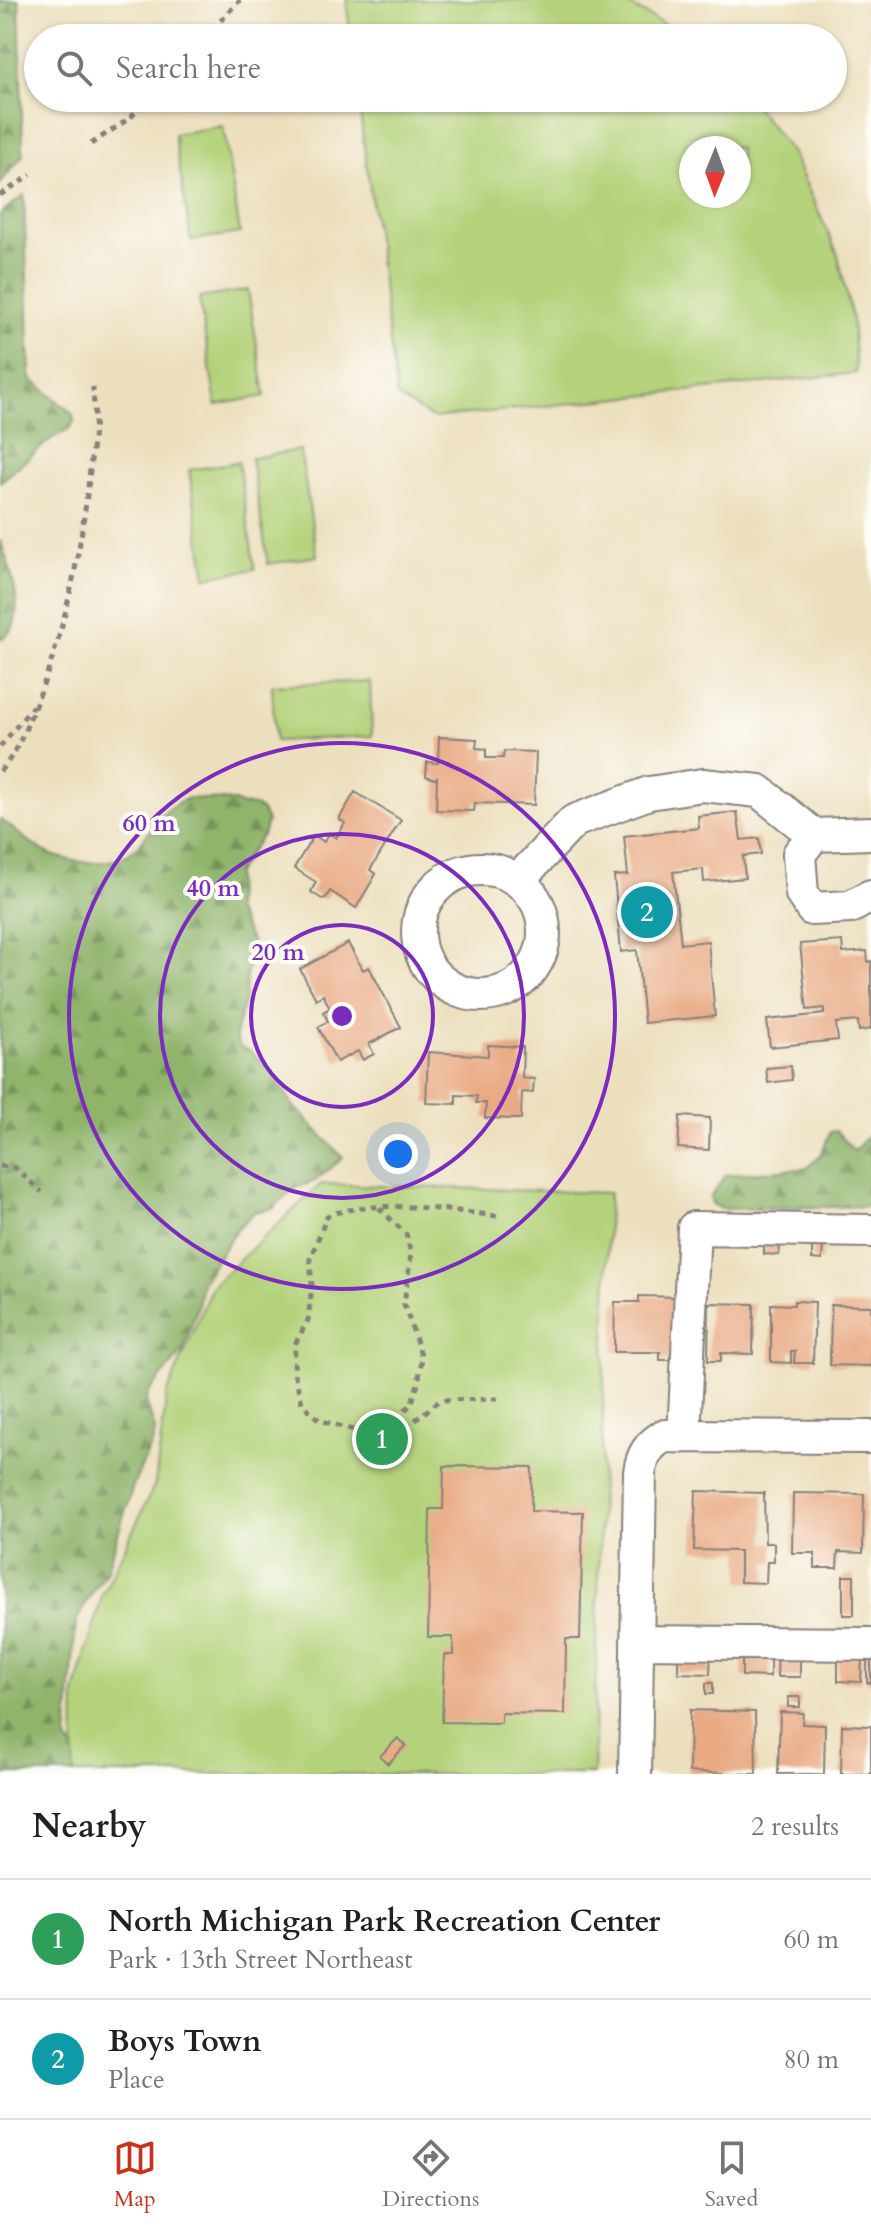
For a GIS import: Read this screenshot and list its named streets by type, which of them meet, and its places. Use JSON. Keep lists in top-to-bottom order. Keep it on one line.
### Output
{"north":"bottom","page":{"search":"Search here","pins":["2","1"],"heading":["Nearby","2 results"],"list":[{"mark":"1","name":"North Michigan Park Recreation Center","note":"Park · 13th Street Northeast","value":"60 m"},{"mark":"2","name":"Boys Town","note":"Place","value":"80 m"}],"nav":["Map","Directions","Saved"]},"rings":["60 m","40 m","20 m"]}
